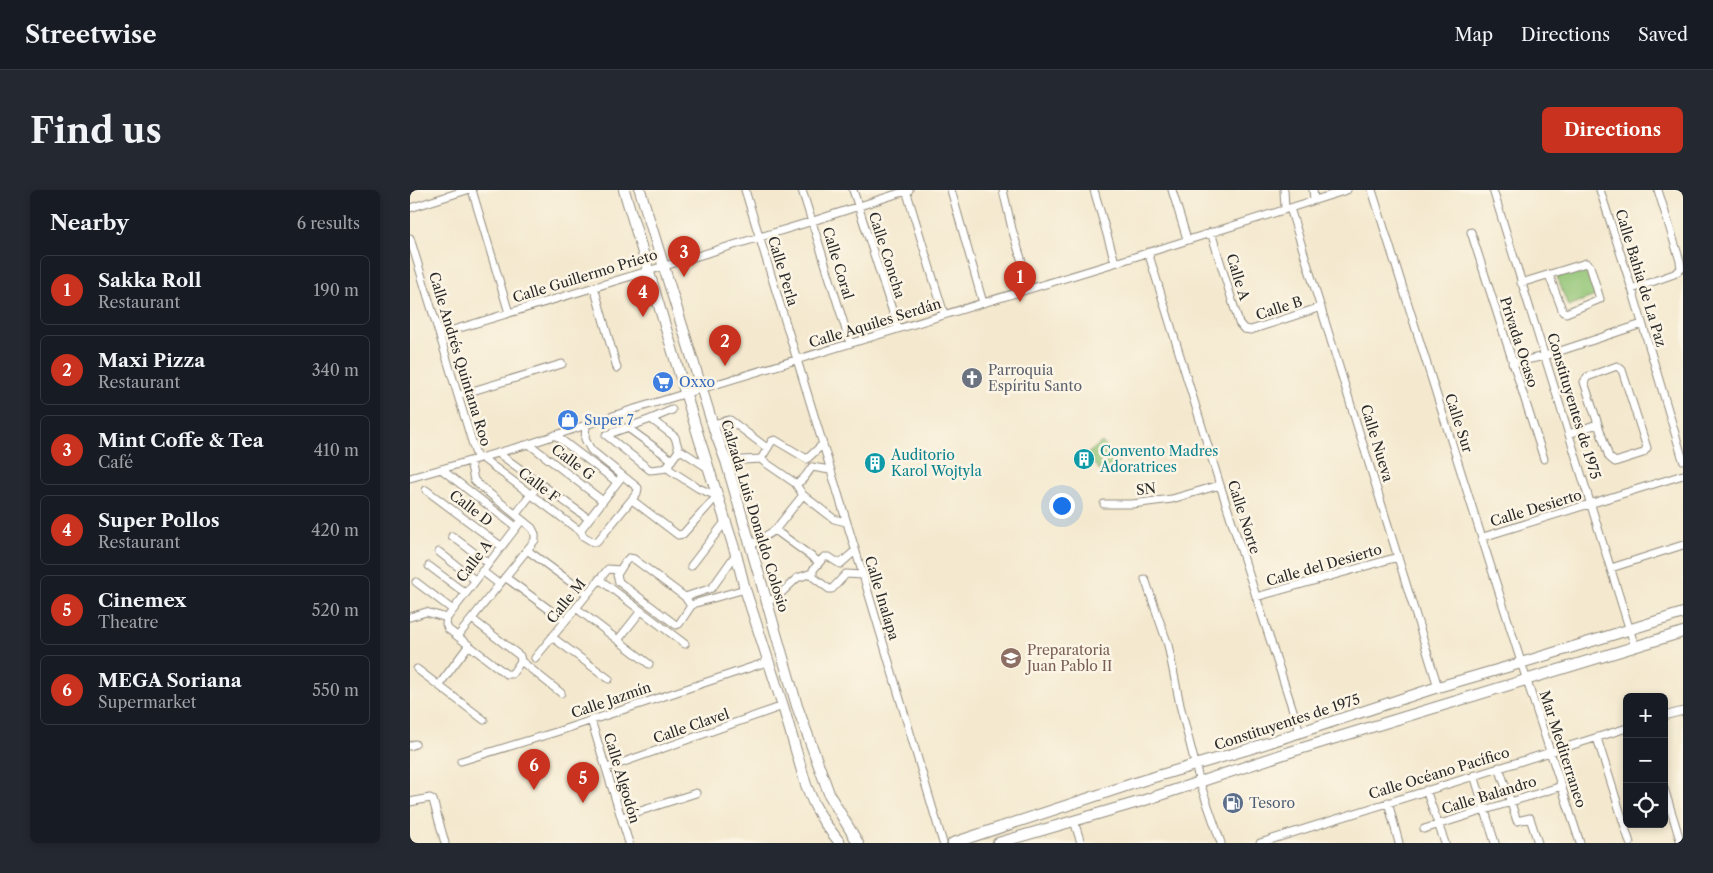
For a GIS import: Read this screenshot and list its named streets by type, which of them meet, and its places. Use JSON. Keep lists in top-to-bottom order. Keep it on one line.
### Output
{"streets":{"main road":["Constituyentes de 1975","Calzada Luis Donaldo Colosio"],"street":["Calle Concha","Calle Coral","Calle Perla","Calle Guillermo Prieto","Calle A","Calle Bahia de La Paz","Calle B","Calle Aquiles Serdán","Privada Ocaso","Calle Andrés Quintana Roo","Calle Sur","Calle Nueva","Calle G","Calle F","SN","Calle D","Calle Desierto","Calle Norte","Calle del Desierto","Calle Inalapa","Calle M","Calle Jazmín","Calle Clavel","Mar Mediterraneo","Calle Océano Pacífico","Calle Algodón","Calle Balandro"]},"crossings":[["Calle Concha","Calle Guillermo Prieto"],["Calle Concha","Calle Aquiles Serdán"],["Calle Coral","Calle Guillermo Prieto"],["Calle Coral","Calle Aquiles Serdán"],["Calle Perla","Calle Guillermo Prieto"],["Calle Perla","Calle Aquiles Serdán"],["Calle Perla","Calle Inalapa"],["Calle Guillermo Prieto","Calle Andrés Quintana Roo"],["Calle Guillermo Prieto","Calzada Luis Donaldo Colosio"],["Calle A","Calle B"],["Calle A","Calle Aquiles Serdán"],["Calle A","Calle Andrés Quintana Roo"],["Calle A","Calle D"],["Calle B","Calle Nueva"],["Calle Aquiles Serdán","Calle Andrés Quintana Roo"],["Calle Aquiles Serdán","Calle Nueva"],["Calle Aquiles Serdán","Calle G"],["Calle Aquiles Serdán","Calle F"],["Calle Aquiles Serdán","Calzada Luis Donaldo Colosio"],["Calle Aquiles Serdán","Calle Norte"],["Calle Aquiles Serdán","Calle Inalapa"],["Calle Andrés Quintana Roo","Calle F"],["Constituyentes de 1975","Calle Sur"],["Constituyentes de 1975","Calle Nueva"],["Constituyentes de 1975","Calle Desierto"],["Constituyentes de 1975","Calle Norte"],["Constituyentes de 1975","Mar Mediterraneo"],["Calle Sur","Calle Desierto"],["Calle Sur","Mar Mediterraneo"],["Calle Nueva","Calle del Desierto"],["SN","Calle Norte"],["Calle Norte","Calle del Desierto"],["Calle Jazmín","Calle Algodón"],["Calle Clavel","Calle Algodón"],["Mar Mediterraneo","Calle Océano Pacífico"],["Mar Mediterraneo","Calle Balandro"]],"places":{"church":["Parroquia Espíritu Santo"],"supermarket":["Oxxo"],"shop":["Super 7"],"building":["Convento Madres Adoratrices","Auditorio Karol Wojtyla"],"school or university":["Preparatoria Juan Pablo II"],"fuel station":["Tesoro"]},"page":{"header":"Streetwise","nav":["Map","Directions","Saved"],"buttons":"Directions","title":"Find us","heading":["Nearby","6 results"],"pins":["3","1","4","2","6","5"],"list":[{"mark":"1","name":"Sakka Roll","note":"Restaurant","value":"190 m"},{"mark":"2","name":"Maxi Pizza","note":"Restaurant","value":"340 m"},{"mark":"3","name":"Mint Coffe & Tea","note":"Café","value":"410 m"},{"mark":"4","name":"Super Pollos","note":"Restaurant","value":"420 m"},{"mark":"5","name":"Cinemex","note":"Theatre","value":"520 m"},{"mark":"6","name":"MEGA Soriana","note":"Supermarket","value":"550 m"}],"map_buttons":["+","−"]}}
